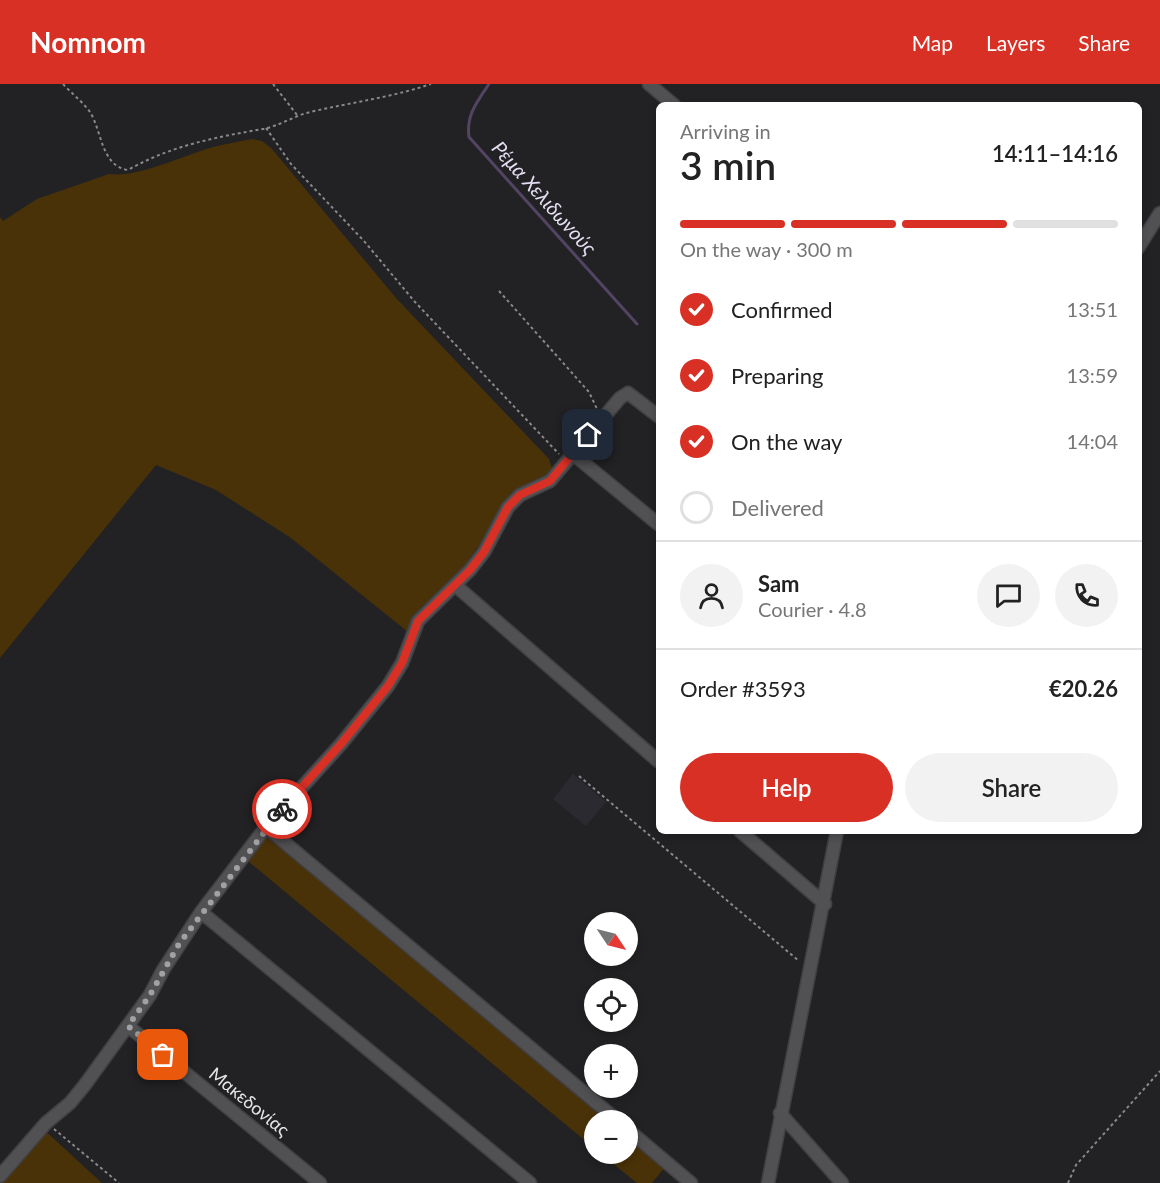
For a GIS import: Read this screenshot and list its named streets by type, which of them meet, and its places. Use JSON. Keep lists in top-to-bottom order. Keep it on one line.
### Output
{"streets":{"street":["Μακεδονίας"]},"water":["Ρέμα Χελιδωνούς"],"north":"bottom right","page":{"header":"Nomnom","nav":["Map","Layers","Share"],"heading":["3 min","Arriving in","14:11–14:16"],"panel":["Sam","Courier · 4.8","Order #3593","€20.26"],"bar":"On the way · 300 m","list":[["Confirmed","13:51"],["Preparing","13:59"],["On the way","14:04"],"Delivered"],"buttons":["Help","Share"],"map_buttons":["+","−"]}}
